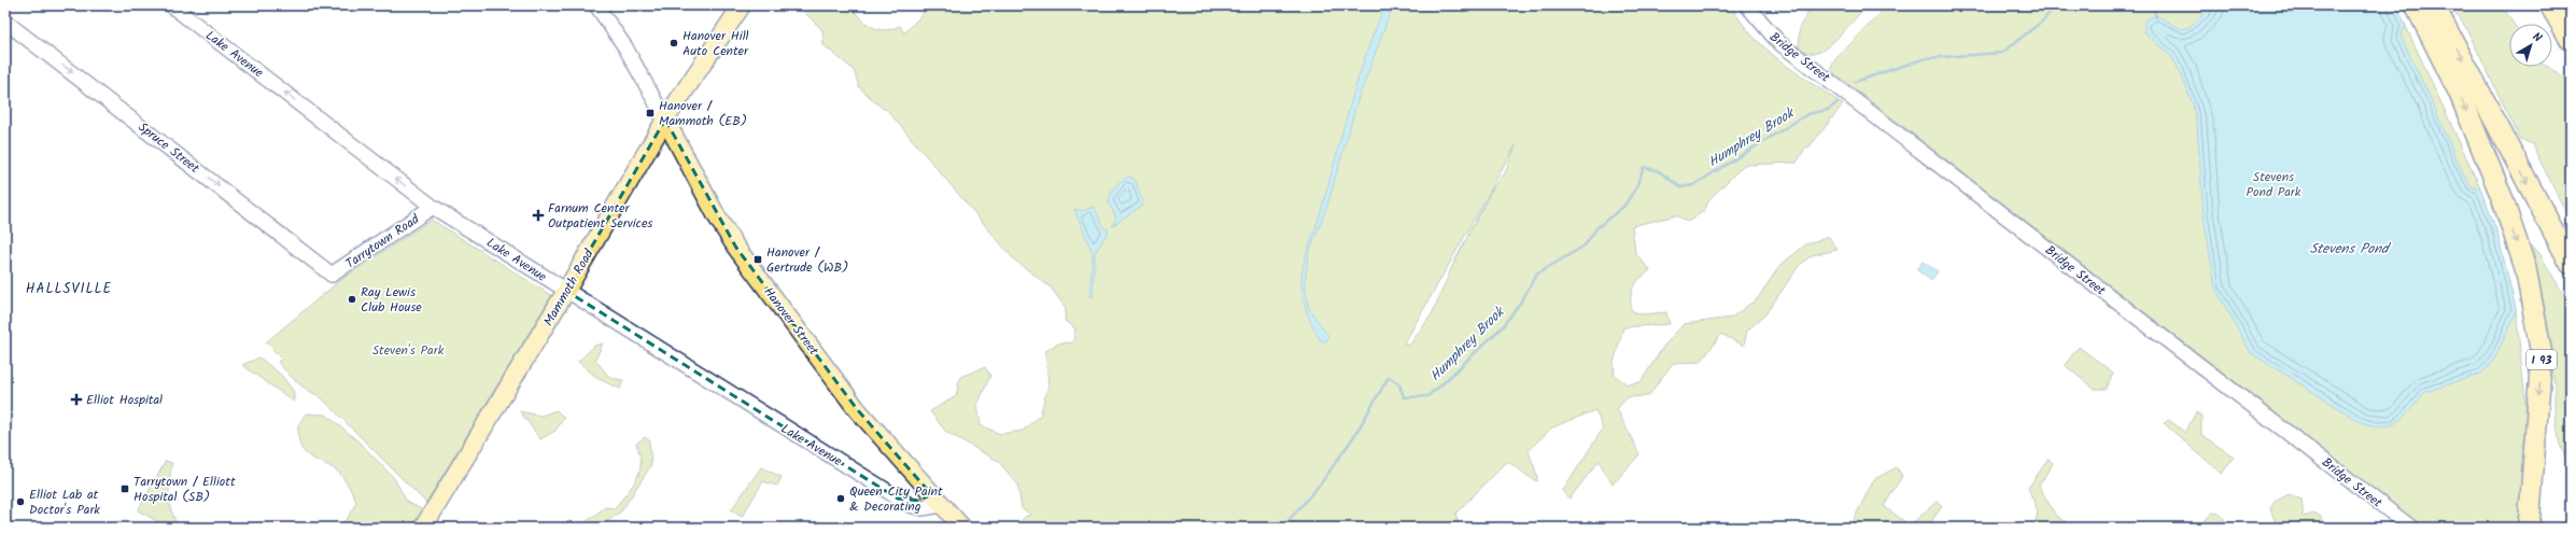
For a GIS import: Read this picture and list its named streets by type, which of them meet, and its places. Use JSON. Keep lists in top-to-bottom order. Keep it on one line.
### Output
{"streets":{"highway":["I 93"],"main road":["Mammoth Road","Hanover Street"],"street":["Lake Avenue","Bridge Street","Spruce Street","Tarrytown Road"]},"crossings":[["Lake Avenue","Tarrytown Road"],["Lake Avenue","Mammoth Road"],["Lake Avenue","Hanover Street"],["Spruce Street","Tarrytown Road"],["Mammoth Road","Hanover Street"]],"one_way":["Lake Avenue","Spruce Street"],"districts":["HALLSVILLE"],"water":["Humphrey Brook","Stevens Pond"],"parks":["Stevens Pond Park","Steven's Park"],"places":{"other":["Hanover Hill Auto Center","Ray Lewis Club House","Queen City Paint & Decorating","Elliot Lab at Doctor's Park"],"transit":["Hanover / Mammoth (EB)","Hanover / Gertrude (WB)","Tarrytown / Elliott Hospital (SB)"],"health":["Farnum Center Outpatient Services","Elliot Hospital"]},"north":"top right"}
